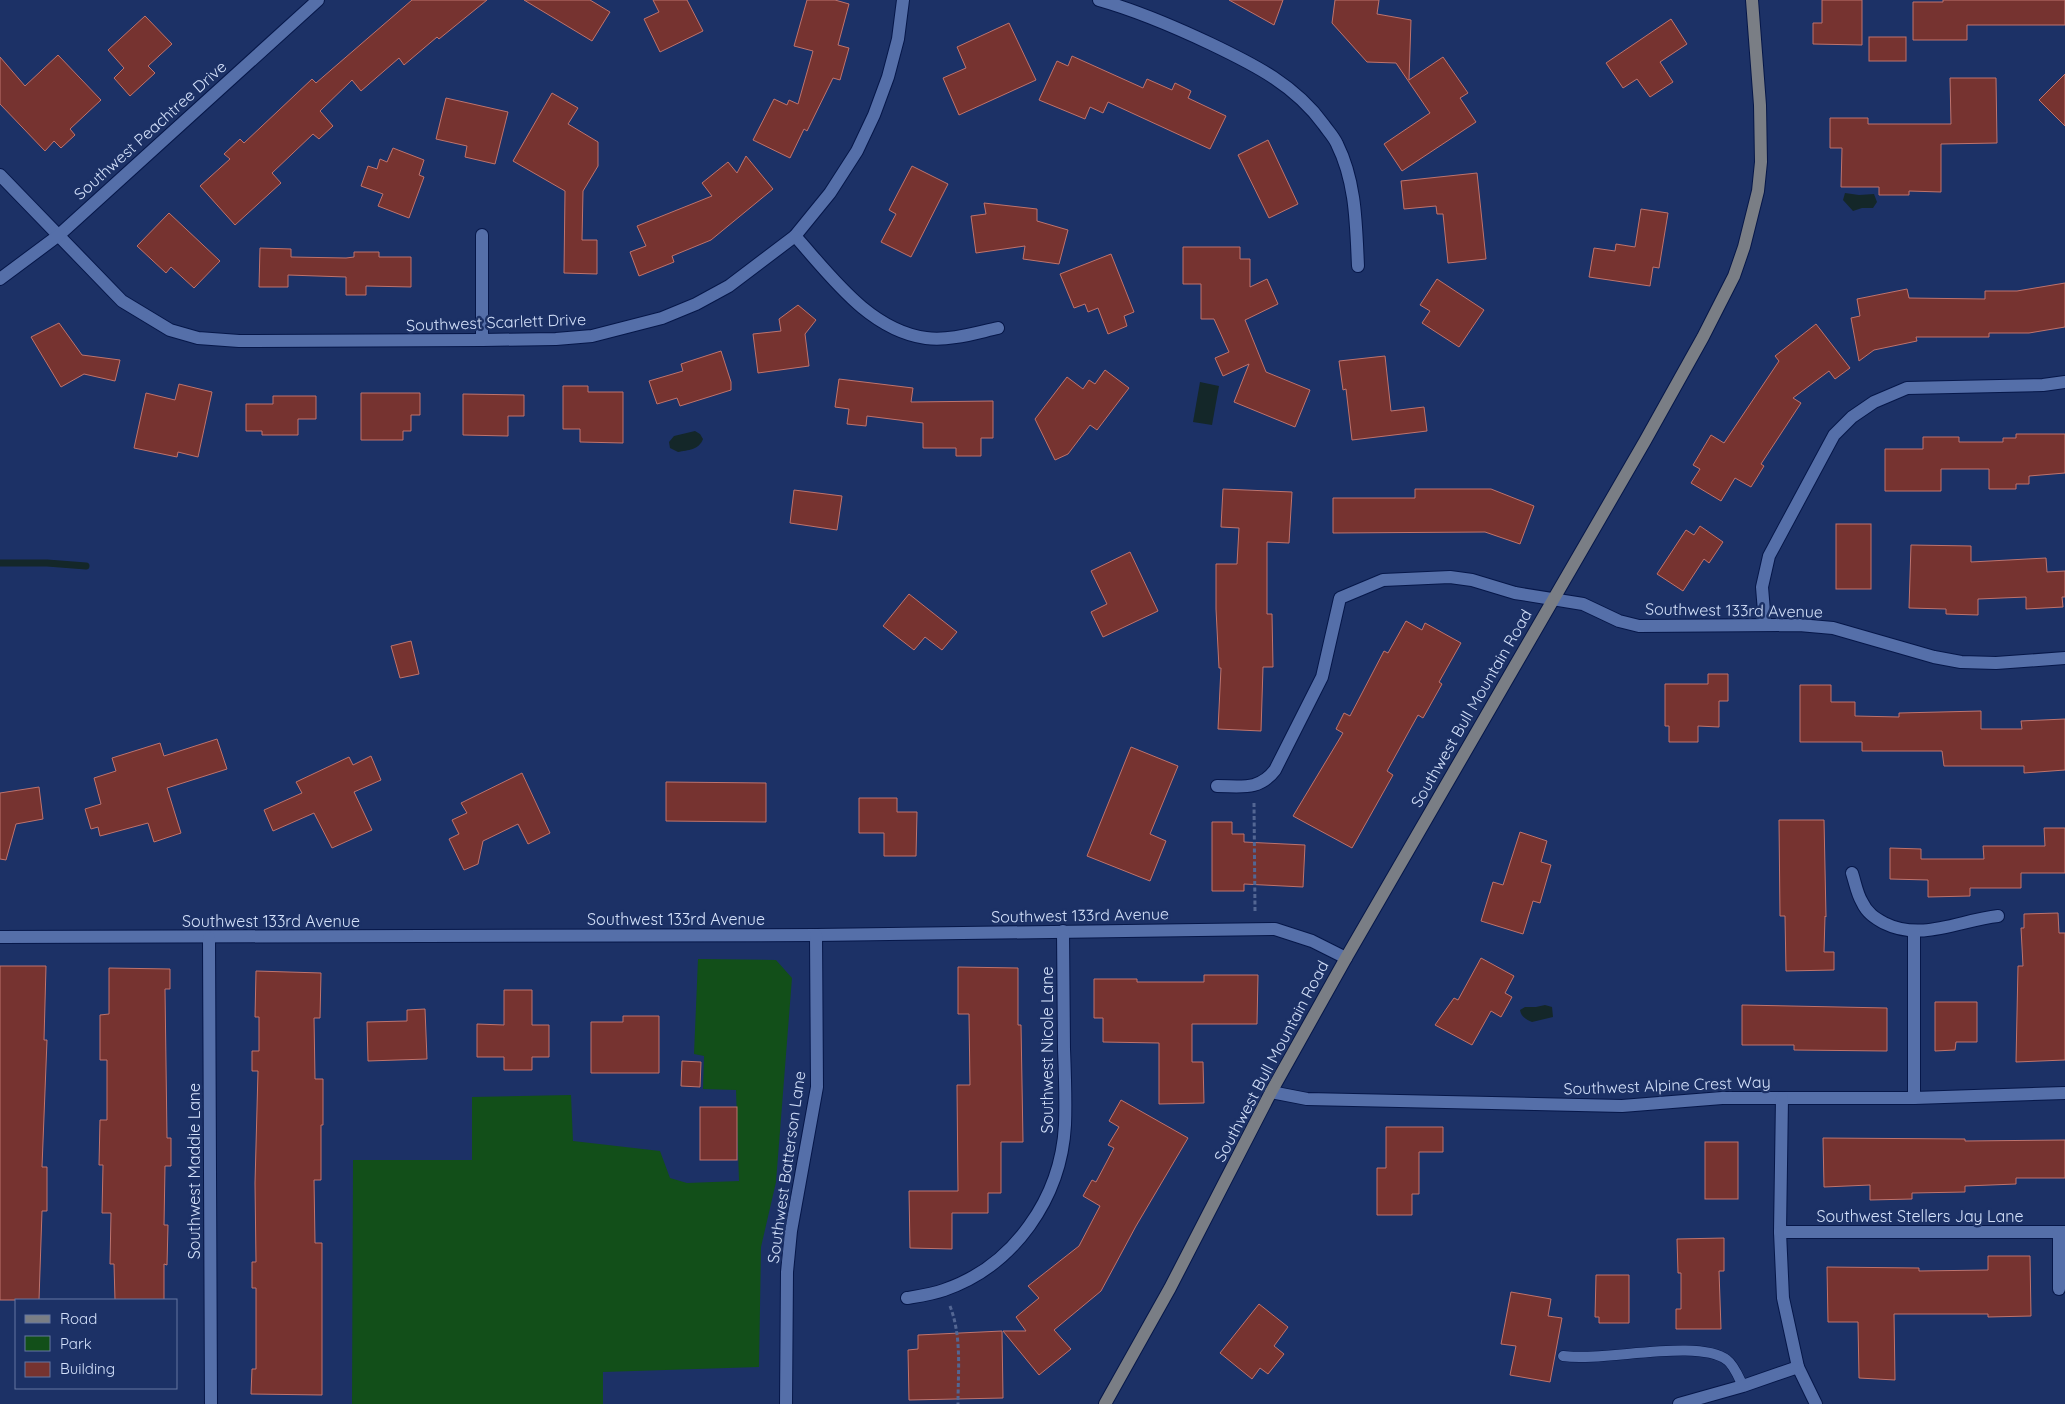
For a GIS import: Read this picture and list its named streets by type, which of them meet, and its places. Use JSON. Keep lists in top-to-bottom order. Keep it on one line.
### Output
{"streets":{"main road":["Southwest Bull Mountain Road"],"street":["Southwest Peachtree Drive","Southwest Scarlett Drive","Southwest 133rd Avenue","Southwest Nicole Lane","Southwest Alpine Crest Way","Southwest Batterson Lane","Southwest Maddie Lane","Southwest Stellers Jay Lane"]},"crossings":[["Southwest Peachtree Drive","Southwest Scarlett Drive"],["Southwest 133rd Avenue","Southwest Bull Mountain Road"],["Southwest 133rd Avenue","Southwest Nicole Lane"],["Southwest 133rd Avenue","Southwest Batterson Lane"],["Southwest 133rd Avenue","Southwest Maddie Lane"],["Southwest Bull Mountain Road","Southwest Alpine Crest Way"]],"legend":["Road","Park","Building"]}
